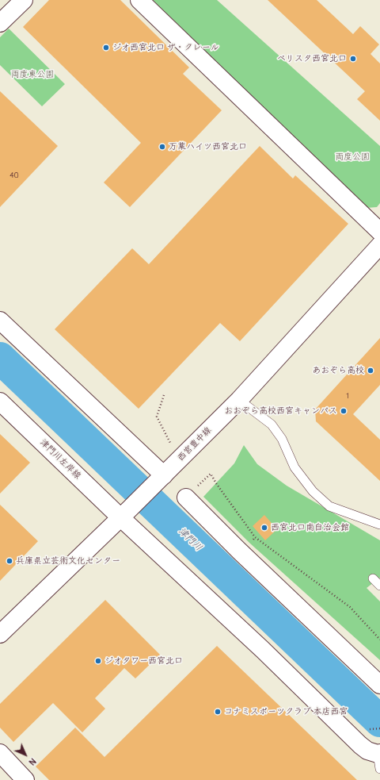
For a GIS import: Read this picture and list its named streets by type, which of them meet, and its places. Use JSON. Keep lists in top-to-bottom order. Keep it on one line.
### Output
{"streets":{"street":["西宮豊中線","津門川左岸線"]},"crossings":[["西宮豊中線","津門川左岸線"]],"water":["津門川"],"parks":["両度東公園","両度公園"],"places":["ジオ西宮北口 ザ・クレール","ベリスタ西宮北口","万葉ハイツ西宮北口","あおぞら高校","おおぞら高校西宮キャンパス","西宮北口南自治会館","兵庫県立芸術文化センター","ジオタワー西宮北口","コナミスポーツクラブ 本店西宮"],"house_numbers":["40","1"],"north":"bottom right"}
